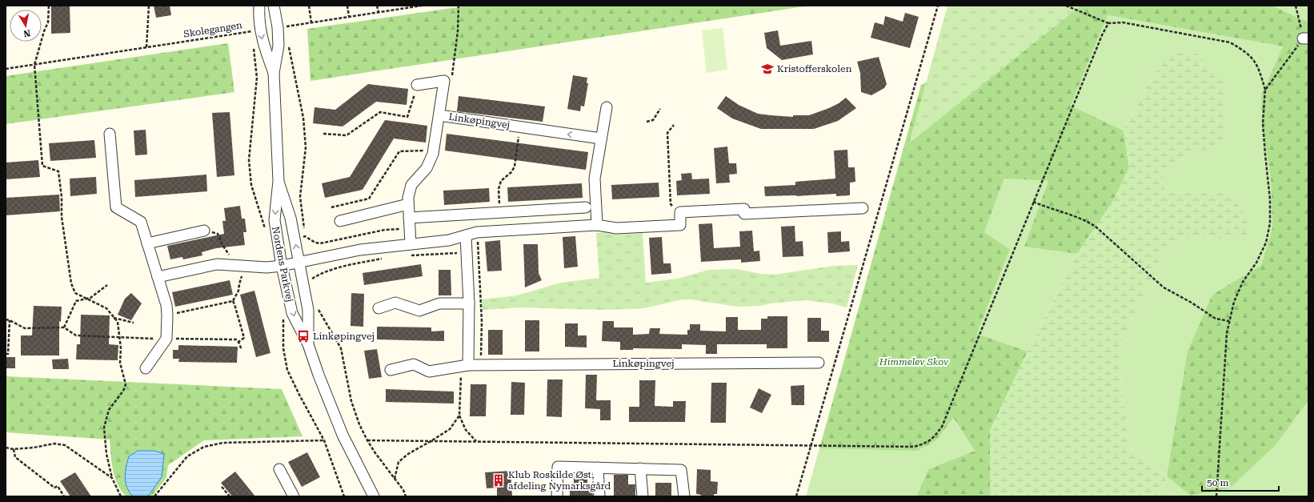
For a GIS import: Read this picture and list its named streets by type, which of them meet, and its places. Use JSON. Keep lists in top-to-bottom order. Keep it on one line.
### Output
{"streets":{"street":["Linkøpingvej","Nordens Parkvej"],"path":["Skolegangen"]},"crossings":[["Skolegangen","Nordens Parkvej"]],"parks":["Himmelev Skov"],"places":{"school or university":["Kristofferskolen"],"bus stop":["Linkøpingvej"],"building":["Klub Roskilde Øst, afdeling Nymarksgård"]},"scale_bar":"50 m","north":"bottom"}
